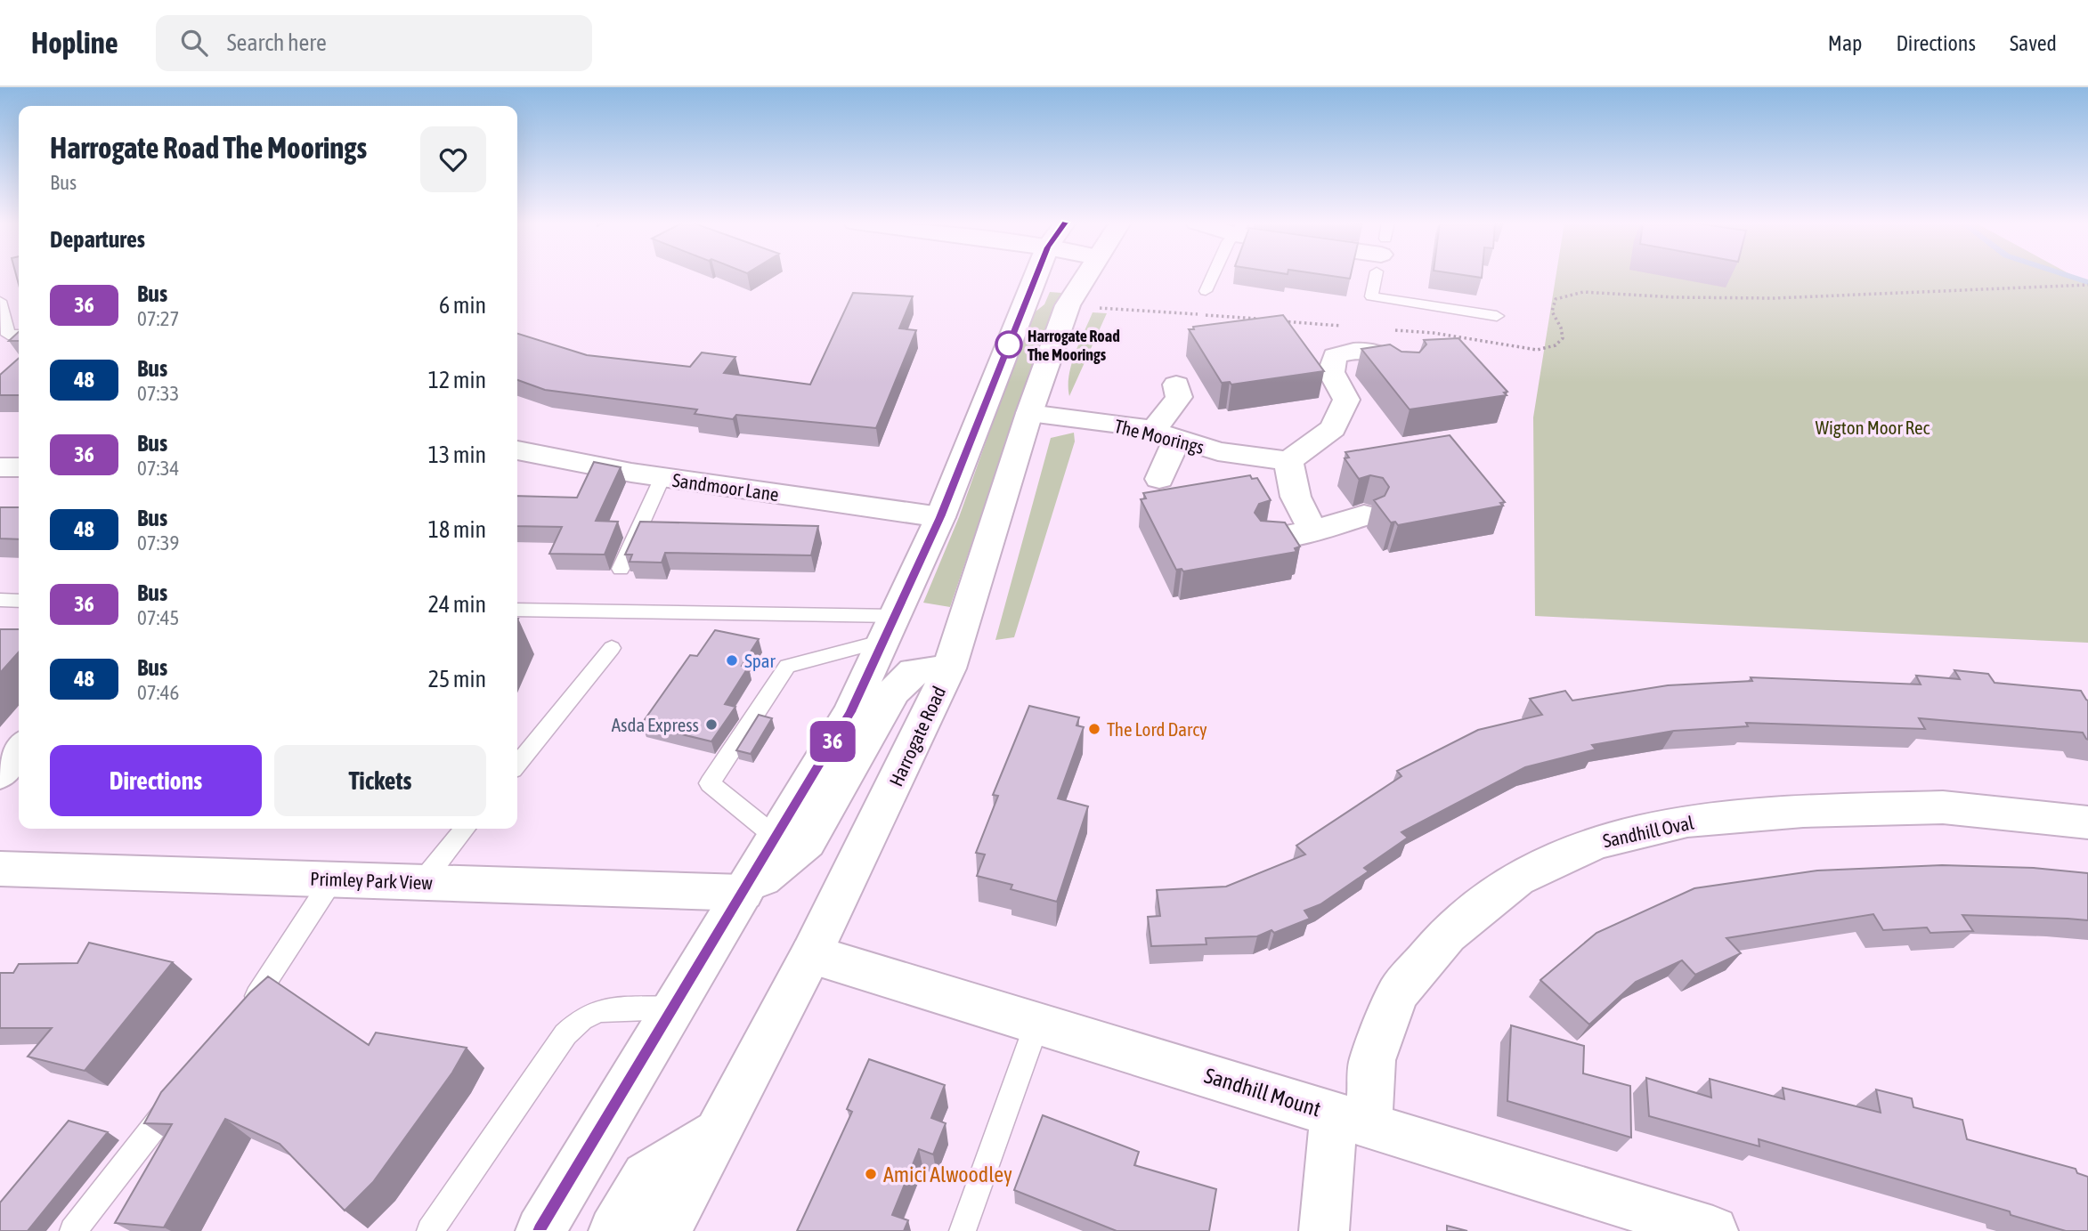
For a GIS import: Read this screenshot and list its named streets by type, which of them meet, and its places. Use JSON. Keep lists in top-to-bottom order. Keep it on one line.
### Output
{"streets":{"main road":["The Moorings","Sandmoor Lane","Harrogate Road","Sandhill Oval","Primley Park View","Sandhill Mount"]},"crossings":[["The Moorings","Harrogate Road"],["Harrogate Road","Sandhill Mount"],["Sandhill Oval","Sandhill Mount"]],"parks":["Wigton Moor Rec"],"places":["Harrogate Road The Moorings","Spar","Asda Express","The Lord Darcy","Amici Alwoodley"],"lines":["bus line 36"],"page":{"header":"Hopline","search":"Search here","nav":["Map","Directions","Saved"],"on_map":"36","heading":[["Harrogate Road The Moorings","Bus"],"Departures"],"list":[{"mark":"36","name":"Bus","note":"07:27","value":"6 min"},{"mark":"48","name":"Bus","note":"07:33","value":"12 min"},{"mark":"36","name":"Bus","note":"07:34","value":"13 min"},{"mark":"48","name":"Bus","note":"07:39","value":"18 min"},{"mark":"36","name":"Bus","note":"07:45","value":"24 min"},{"mark":"48","name":"Bus","note":"07:46","value":"25 min"}],"buttons":["Directions","Tickets"]}}
